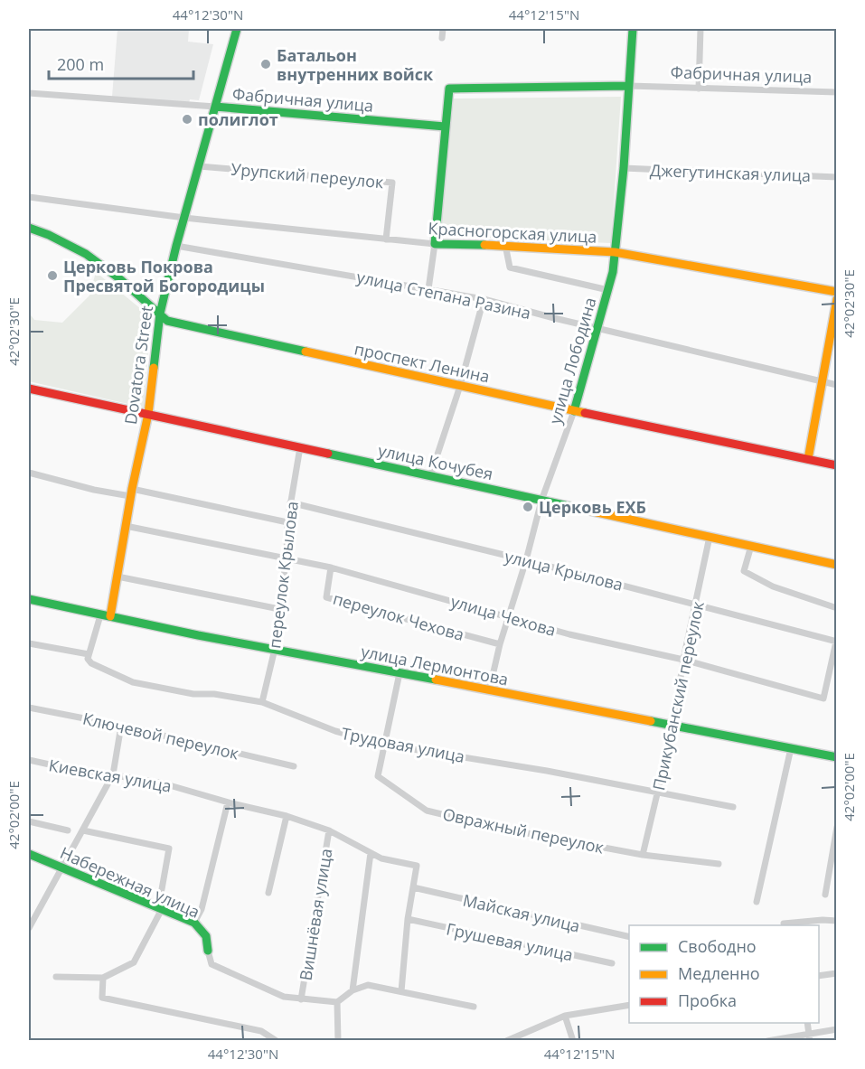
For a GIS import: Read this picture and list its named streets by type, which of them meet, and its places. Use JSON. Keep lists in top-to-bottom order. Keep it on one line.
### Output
{"streets":{"street":["Фабричная улица","Джегутинская улица","Урупский переулок","Красногорская улица","улица Степана Разина","улица Лободина","проспект Ленина","Dovatora Street","улица Кочубея","улица Крылова","переулок Крылова","улица Чехова","переулок Чехова","улица Лермонтова","Прикубанский переулок","Ключевой переулок","Трудовая улица","Киевская улица","Овражный переулок","Набережная улица","Майская улица","Вишнёвая улица","Грушевая улица"]},"crossings":[["Фабричная улица","улица Лободина"],["Фабричная улица","Dovatora Street"],["Джегутинская улица","улица Лободина"],["Урупский переулок","Красногорская улица"],["Урупский переулок","Dovatora Street"],["Красногорская улица","улица Лободина"],["Красногорская улица","Dovatora Street"],["улица Степана Разина","улица Лободина"],["улица Степана Разина","Dovatora Street"],["улица Лободина","проспект Ленина"],["улица Лободина","улица Кочубея"],["улица Лободина","улица Крылова"],["улица Лободина","улица Чехова"],["улица Лободина","переулок Чехова"],["улица Лободина","улица Лермонтова"],["проспект Ленина","Dovatora Street"],["Dovatora Street","улица Кочубея"],["Dovatora Street","улица Чехова"],["Dovatora Street","улица Лермонтова"],["улица Кочубея","переулок Крылова"],["улица Кочубея","Прикубанский переулок"],["улица Крылова","переулок Крылова"],["улица Крылова","улица Чехова"],["улица Крылова","Прикубанский переулок"],["переулок Крылова","улица Чехова"],["переулок Крылова","улица Лермонтова"],["переулок Крылова","Трудовая улица"],["улица Чехова","переулок Чехова"],["улица Чехова","Прикубанский переулок"],["улица Лермонтова","Прикубанский переулок"],["улица Лермонтова","Овражный переулок"],["Прикубанский переулок","Трудовая улица"],["Прикубанский переулок","Овражный переулок"],["Трудовая улица","Овражный переулок"],["Киевская улица","Майская улица"],["Киевская улица","Вишнёвая улица"],["Киевская улица","Грушевая улица"],["Набережная улица","Вишнёвая улица"]],"places":["Батальон внутренних войск","полиглот","Церковь Покрова Пресвятой Богородицы","Церковь ЕХБ"],"legend":["Свободно","Медленно","Пробка"],"scale_bar":"200 m","coordinates":["44°12'30\"N","44°12'15\"N","42°02'30\"E","42°02'00\"E"]}
